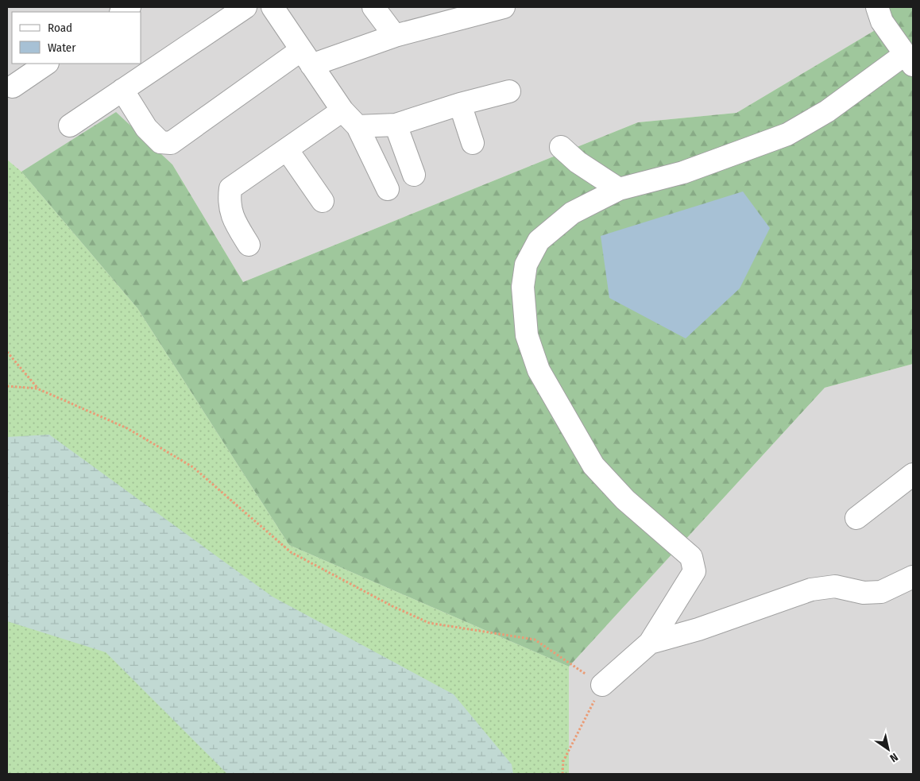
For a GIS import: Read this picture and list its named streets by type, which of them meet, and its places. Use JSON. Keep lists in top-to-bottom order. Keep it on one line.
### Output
{"legend":["Road","Water"],"north":"bottom right"}
